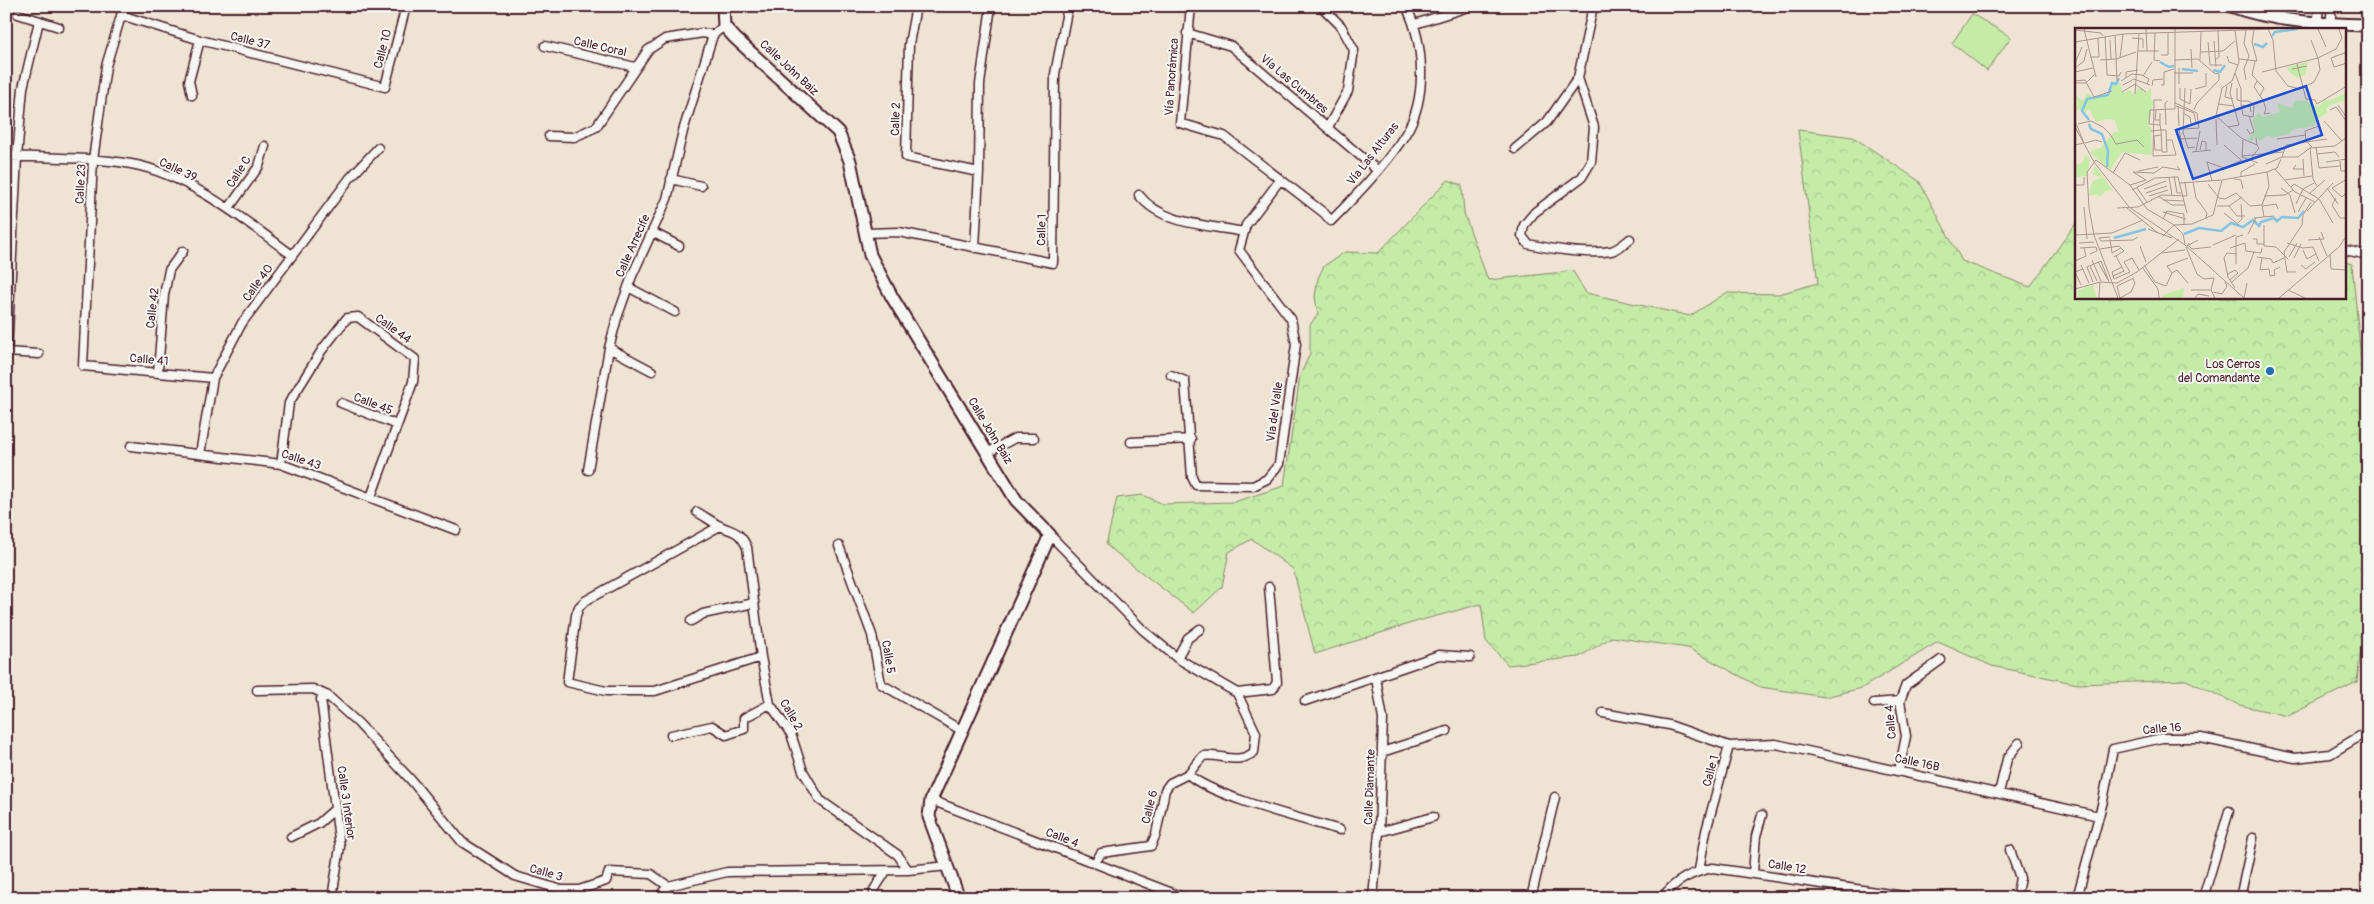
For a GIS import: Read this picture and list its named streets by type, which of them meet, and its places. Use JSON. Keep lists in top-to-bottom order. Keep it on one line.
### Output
{"streets":{"street":["Calle 37","Calle Coral","Calle 10","Calle John Baiz","Vía Panorámica","Vía Las Cumbres","Calle 2","Vía Las Alturas","Calle 39","Calle C","Calle 23","Calle 1","Calle Arrecife","Calle 40","Calle 42","Calle 44","Calle 41","Calle 45","Vía del Valle","Calle 43","Calle 5","Calle 4","Calle 16","Calle 16B","Calle Diamante","Calle 3 Interior","Calle 6","Calle 12","Calle 3"]},"crossings":[["Calle 37","Calle 10"],["Calle 37","Calle 23"],["Calle Coral","Calle Arrecife"],["Calle John Baiz","Calle 1"],["Vía Panorámica","Vía Las Cumbres"],["Vía Panorámica","Vía Las Alturas"],["Vía Panorámica","Vía del Valle"],["Vía Las Cumbres","Vía Las Alturas"],["Vía Las Alturas","Vía del Valle"],["Calle 39","Calle C"],["Calle 39","Calle 23"],["Calle 39","Calle 40"],["Calle 23","Calle 41"],["Calle 1","Calle 16B"],["Calle 1","Calle 12"],["Calle 40","Calle 41"],["Calle 40","Calle 43"],["Calle 42","Calle 41"],["Calle 44","Calle 45"],["Calle 44","Calle 43"],["Calle 4","Calle 16B"],["Calle 4","Calle 6"],["Calle 16","Calle 16B"],["Calle 3 Interior","Calle 3"]],"places":["Los Cerros del Comandante"]}
